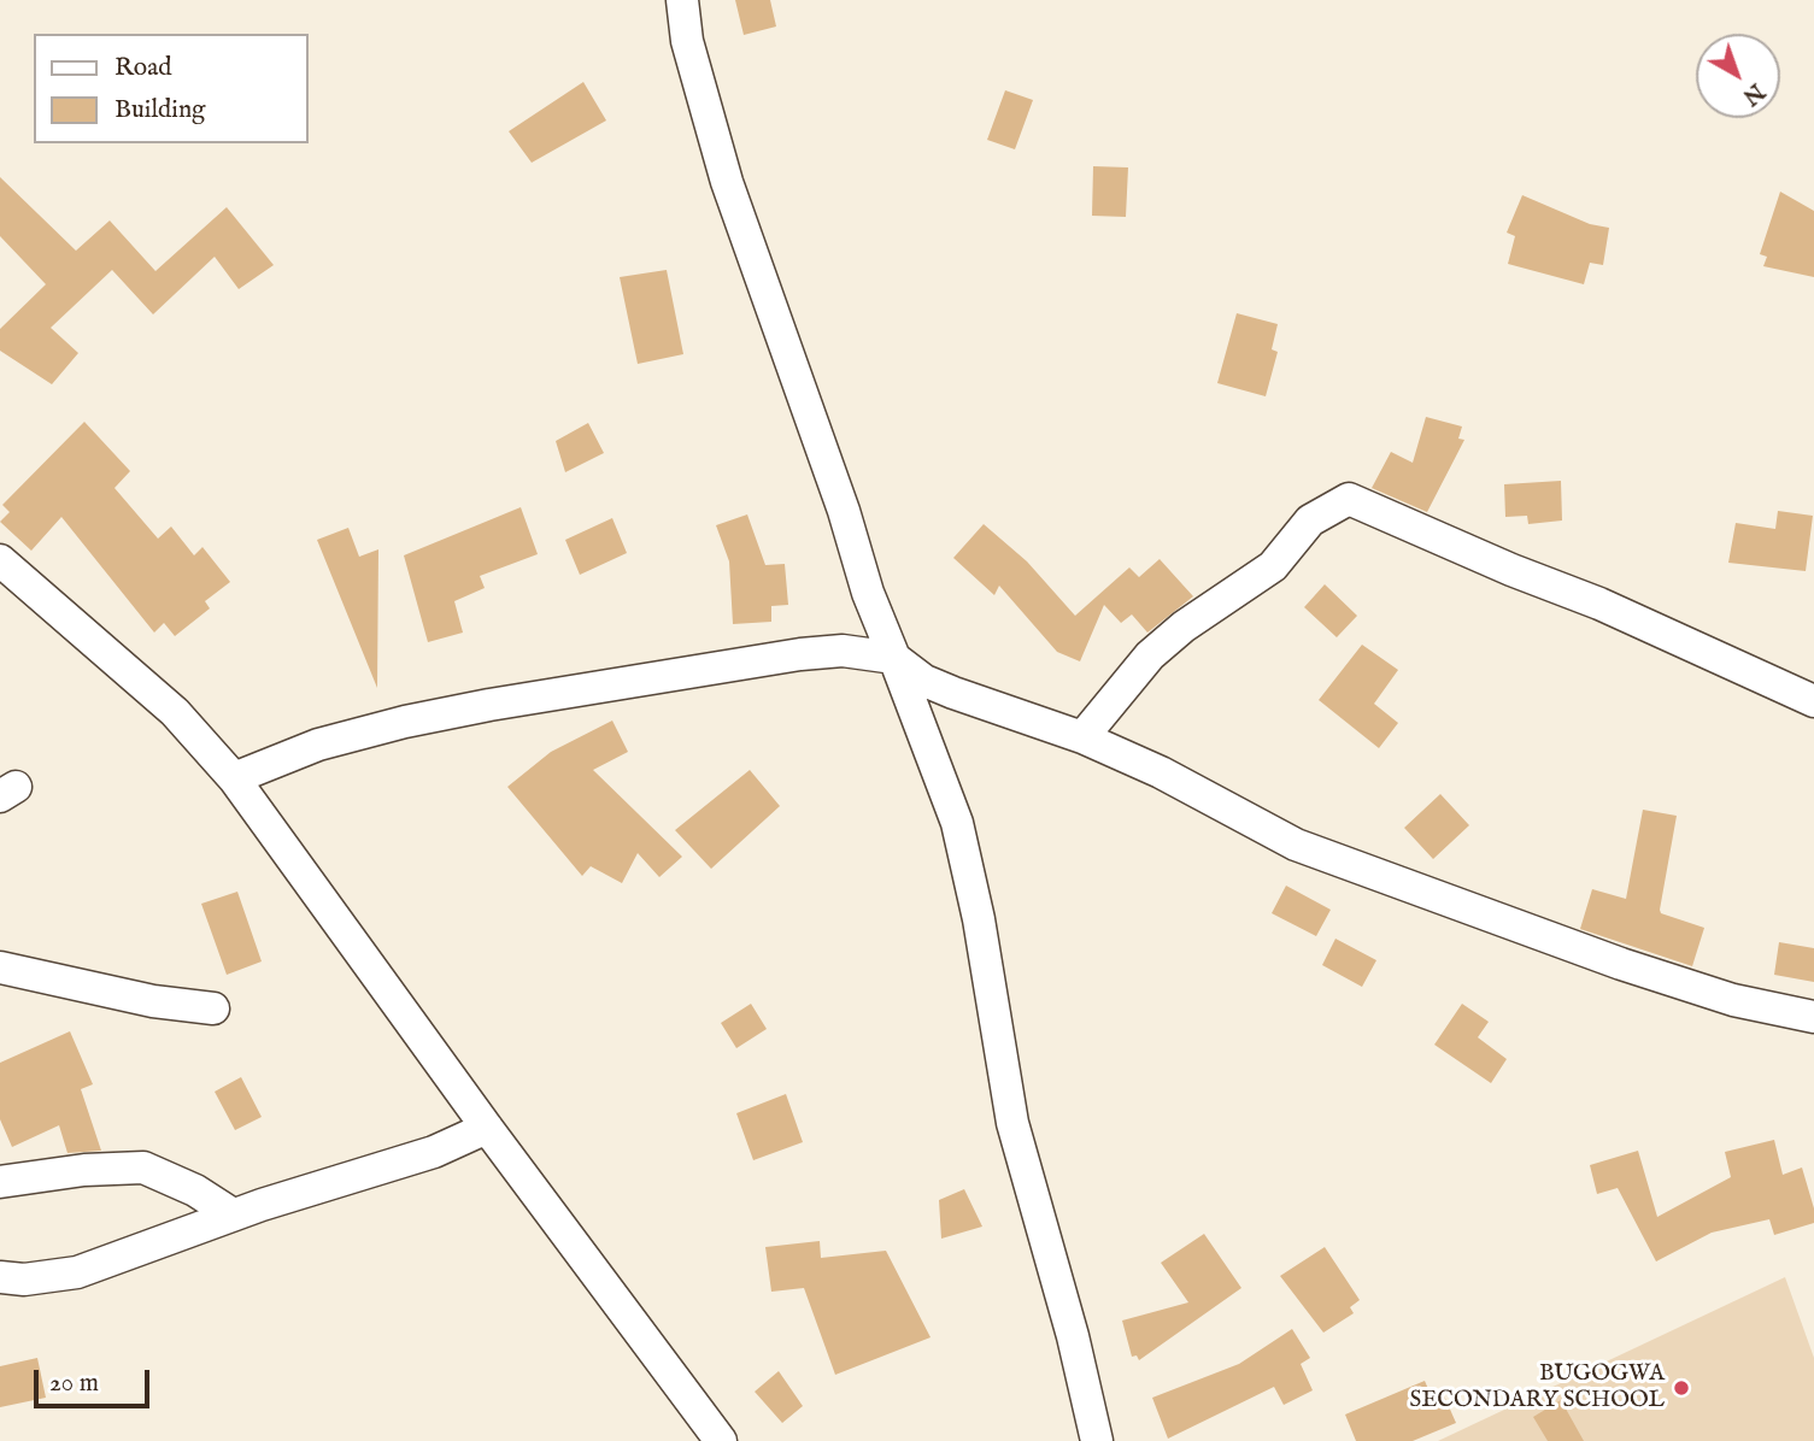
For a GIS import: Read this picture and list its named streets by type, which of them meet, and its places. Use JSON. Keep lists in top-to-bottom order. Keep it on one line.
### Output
{"places":["BUGOGWA SECONDARY SCHOOL"],"legend":["Road","Building"],"scale_bar":"20 m","north":"bottom right"}
